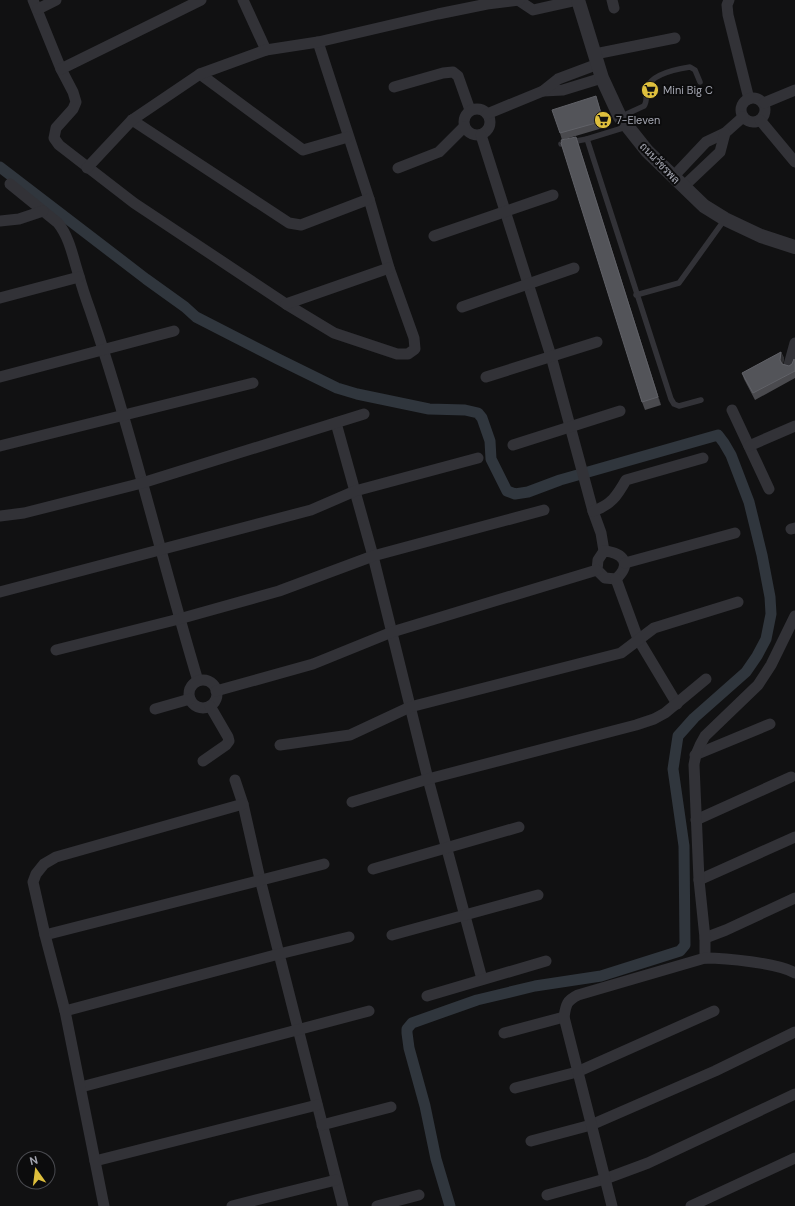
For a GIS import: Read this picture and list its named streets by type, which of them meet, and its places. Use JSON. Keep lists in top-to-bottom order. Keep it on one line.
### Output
{"streets":{"street":["ถนนวัชรพล"]},"places":{"supermarket":["Mini Big C","7-Eleven"]},"north":"top"}
